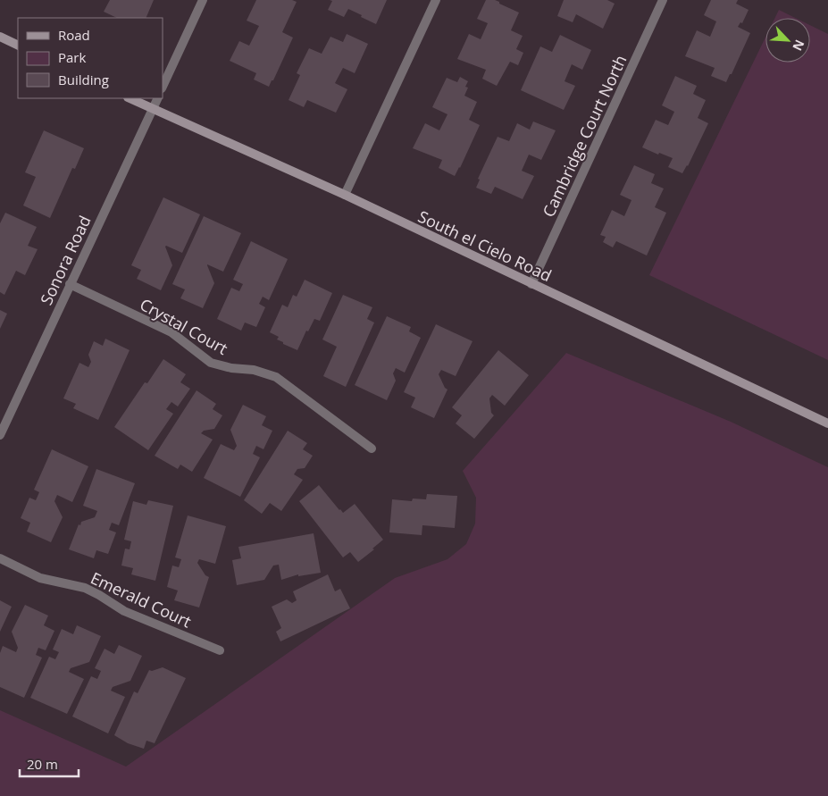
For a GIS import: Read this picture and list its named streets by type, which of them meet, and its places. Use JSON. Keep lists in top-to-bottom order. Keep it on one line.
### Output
{"streets":{"street":["Cambridge Court North","South el Cielo Road","Sonora Road","Crystal Court","Emerald Court"]},"crossings":[["Cambridge Court North","South el Cielo Road"],["South el Cielo Road","Sonora Road"],["Sonora Road","Crystal Court"]],"legend":["Road","Park","Building"],"scale_bar":"20 m","north":"bottom right"}
